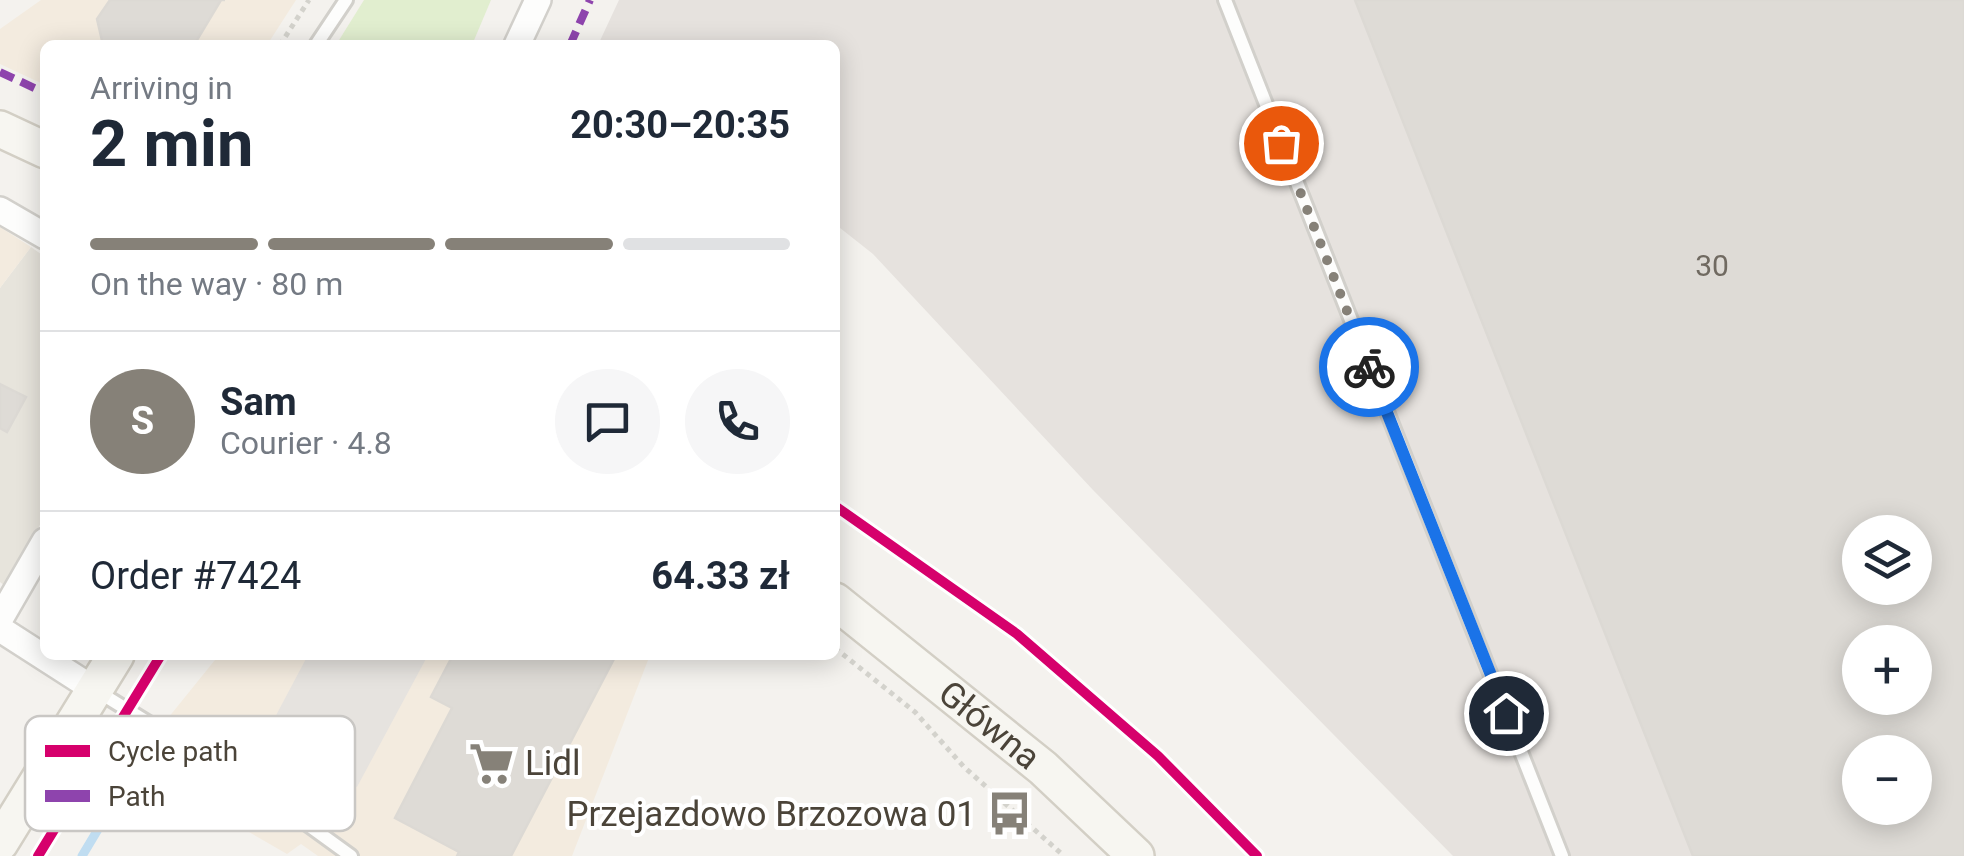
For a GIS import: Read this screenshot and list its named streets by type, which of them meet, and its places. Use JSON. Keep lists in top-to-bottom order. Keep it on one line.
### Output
{"streets":{"main road":["Główna"]},"places":{"supermarket":["Lidl"],"bus stop":["Przejazdowo Brzozowa 01"]},"house_numbers":["30"],"legend":["Cycle path","Path"],"page":{"heading":["2 min","Arriving in","20:30–20:35"],"panel":["Sam","Courier · 4.8","Order #7424","64.33 zł"],"bar":"On the way · 80 m","round":"S","map_buttons":["+","−"]}}
